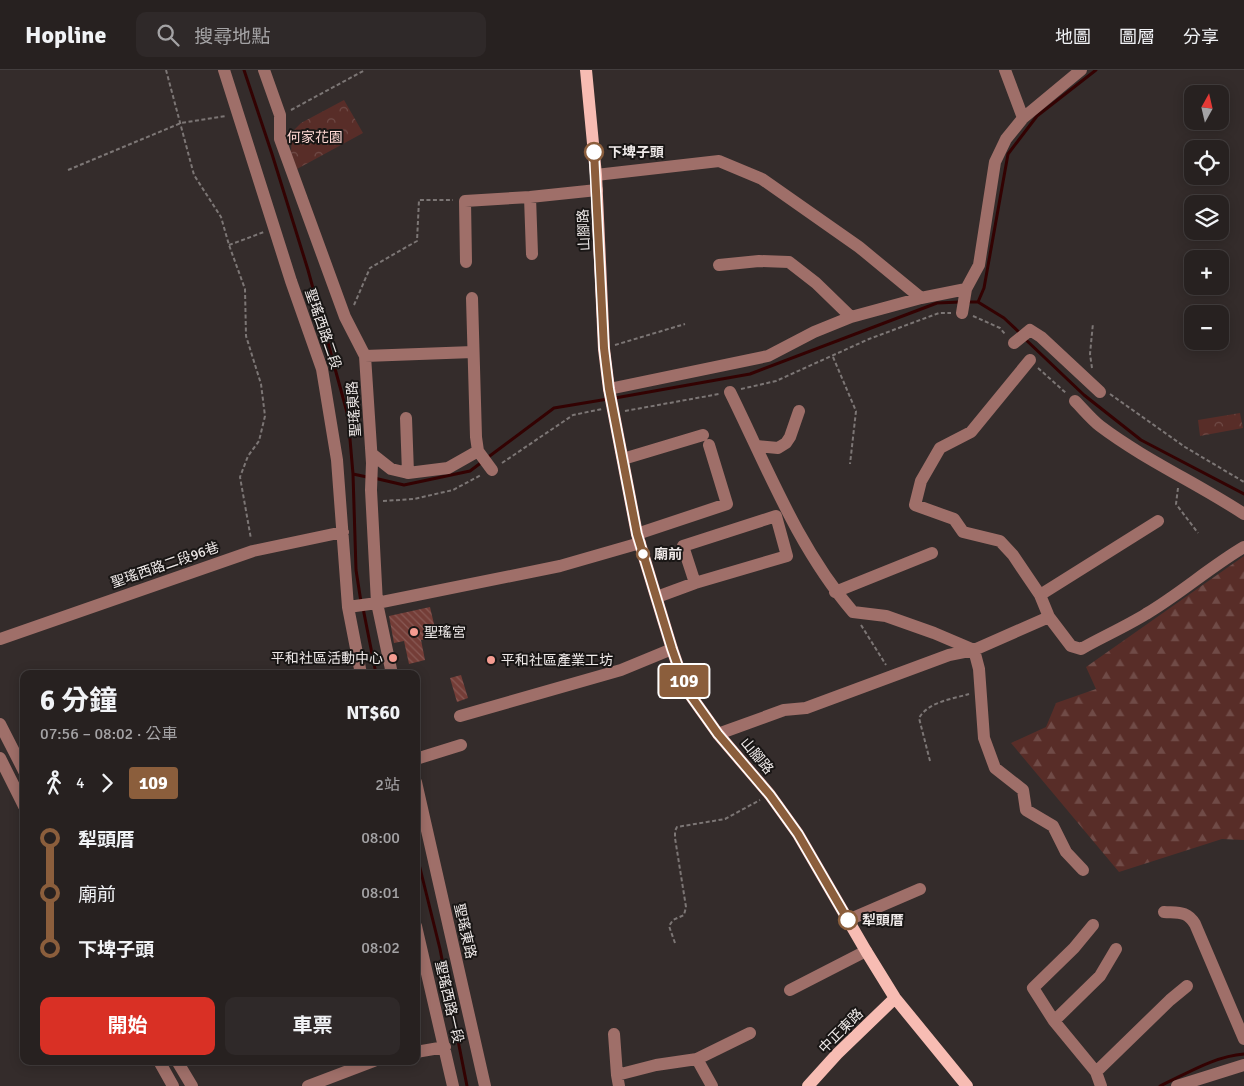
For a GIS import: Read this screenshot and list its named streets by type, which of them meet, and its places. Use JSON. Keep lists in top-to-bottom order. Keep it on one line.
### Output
{"streets":{"main road":["山腳路","中正東路"],"street":["聖瑤西路二段","聖瑤東路","聖瑤西路二段96巷","聖瑤西路一段"]},"crossings":[["山腳路","中正東路"],["聖瑤西路二段","聖瑤西路二段96巷"]],"parks":["何家花園"],"places":["下埤子頭","廟前","聖瑤宮","平和社區活動中心","平和社區產業工坊","犁頭厝"],"lines":["bus line 109"],"north":"top","page":{"header":"Hopline","search":"搜尋地點","nav":["地圖","圖層","分享"],"on_map":"109","map_buttons":["+","−"],"heading":["6 分鐘","07:56 – 08:02 · 公車","NT$60"],"legs":["4","109","2站"],"list":[{"name":"犁頭厝","value":"08:00"},{"name":"廟前","value":"08:01"},{"name":"下埤子頭","value":"08:02"}],"buttons":["開始","車票"]}}
